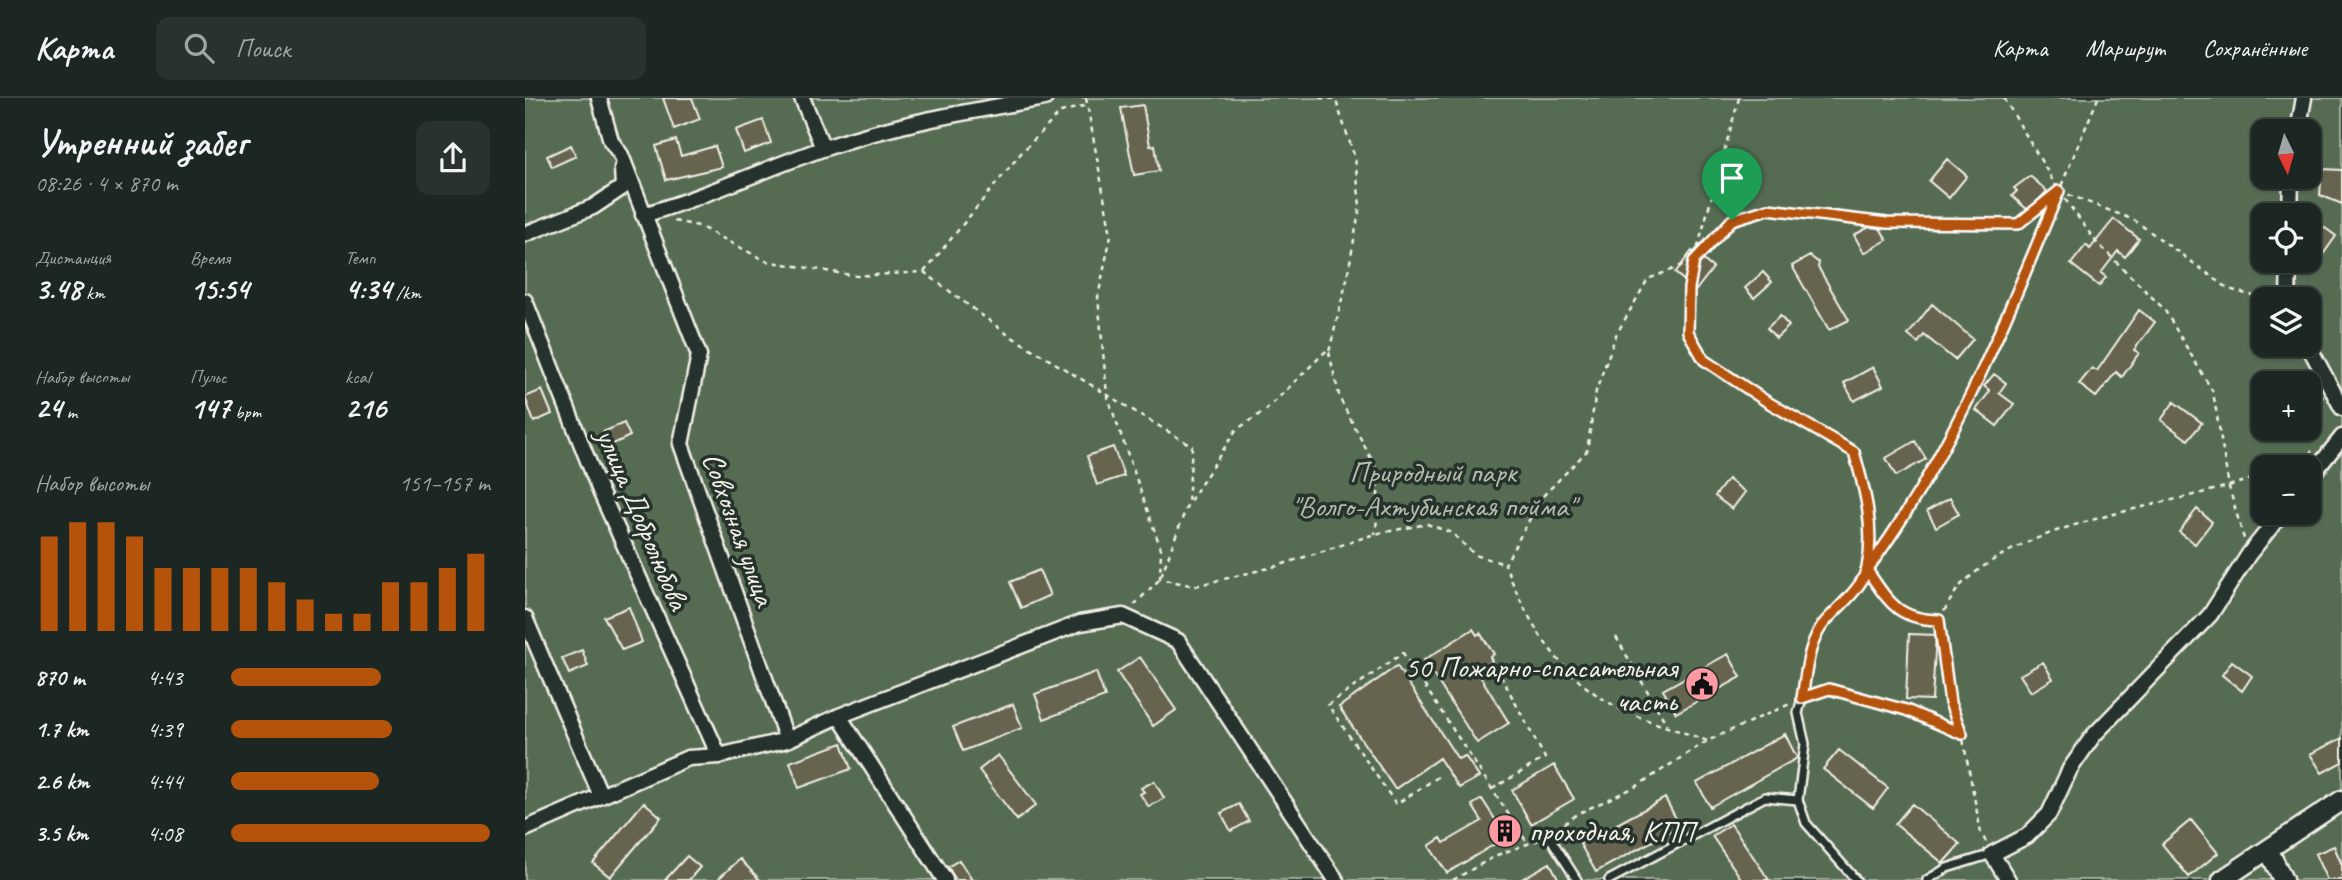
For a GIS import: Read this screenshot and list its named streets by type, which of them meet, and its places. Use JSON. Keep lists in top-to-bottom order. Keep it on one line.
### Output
{"streets":{"street":["улица Добролюбова","Совхозная улица"]},"parks":["Природный парк \"Волго-Ахтубинская пойма\""],"places":{"public building":["50 Пожарно-спасательная часть"],"building":["проходная, КПП"]},"north":"bottom","page":{"header":"Карта","search":"Поиск","nav":["Карта","Маршрут","Сохранённые"],"heading":["Утренний забег","08:26 · 4 × 870 m"],"map_buttons":["+","−"],"stats":[["Дистанция","3.48 km"],["Время","15:54"],["Темп","4:34 /km"],["Набор высоты","24 m"],["Пульс","147 bpm"],["kcal","216"]],"chart":["Набор высоты","151–157 m"],"list":[{"name":"870 m","note":"4:43"},{"name":"1.7 km","note":"4:39"},{"name":"2.6 km","note":"4:44"},{"name":"3.5 km","note":"4:08"}]}}
